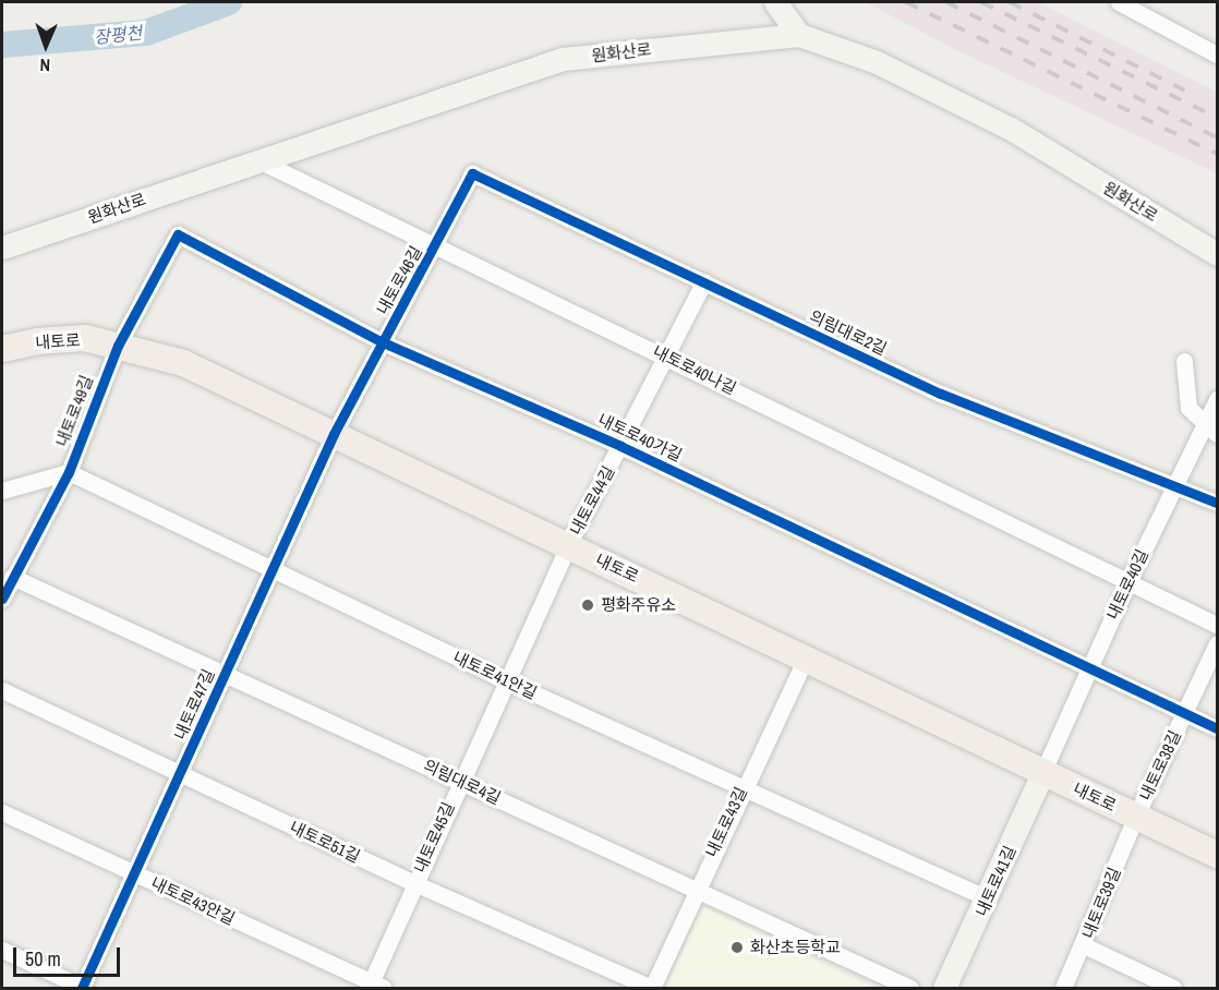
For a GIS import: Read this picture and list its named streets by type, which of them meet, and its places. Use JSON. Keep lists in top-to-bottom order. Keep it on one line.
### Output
{"streets":{"main road":["원화산로","내토로","내토로41길"],"street":["내토로46길","의림대로2길","내토로40나길","내토로49길","내토로40가길","내토로44길","내토로40길","내토로41안길","내토로47길","내토로38길","의림대로4길","내토로43길","내토로45길","내토로51길","내토로43안길","내토로39길"]},"crossings":[["원화산로","내토로40나길"],["내토로46길","의림대로2길"],["내토로46길","내토로"],["내토로46길","내토로40나길"],["내토로46길","내토로40가길"],["내토로46길","내토로47길"],["의림대로2길","내토로44길"],["의림대로2길","내토로40길"],["내토로","내토로49길"],["내토로","내토로44길"],["내토로","내토로40길"],["내토로","내토로47길"],["내토로","내토로38길"],["내토로","내토로43길"],["내토로","내토로45길"],["내토로","내토로41길"],["내토로","내토로39길"],["내토로40나길","내토로44길"],["내토로40나길","내토로40길"],["내토로49길","내토로40가길"],["내토로49길","내토로41안길"],["내토로49길","의림대로4길"],["내토로40가길","내토로44길"],["내토로40가길","내토로40길"],["내토로40가길","내토로38길"],["내토로44길","내토로45길"],["내토로40길","내토로41길"],["내토로41안길","내토로47길"],["내토로41안길","내토로43길"],["내토로41안길","내토로45길"],["내토로41안길","내토로41길"],["내토로47길","의림대로4길"],["내토로47길","내토로51길"],["내토로47길","내토로43안길"],["내토로38길","내토로39길"],["의림대로4길","내토로43길"],["의림대로4길","내토로45길"],["내토로43길","내토로51길"],["내토로45길","내토로51길"],["내토로45길","내토로43안길"]],"water":["장평천"],"places":["평화주유소","화산초등학교"],"scale_bar":"50 m","north":"bottom"}
